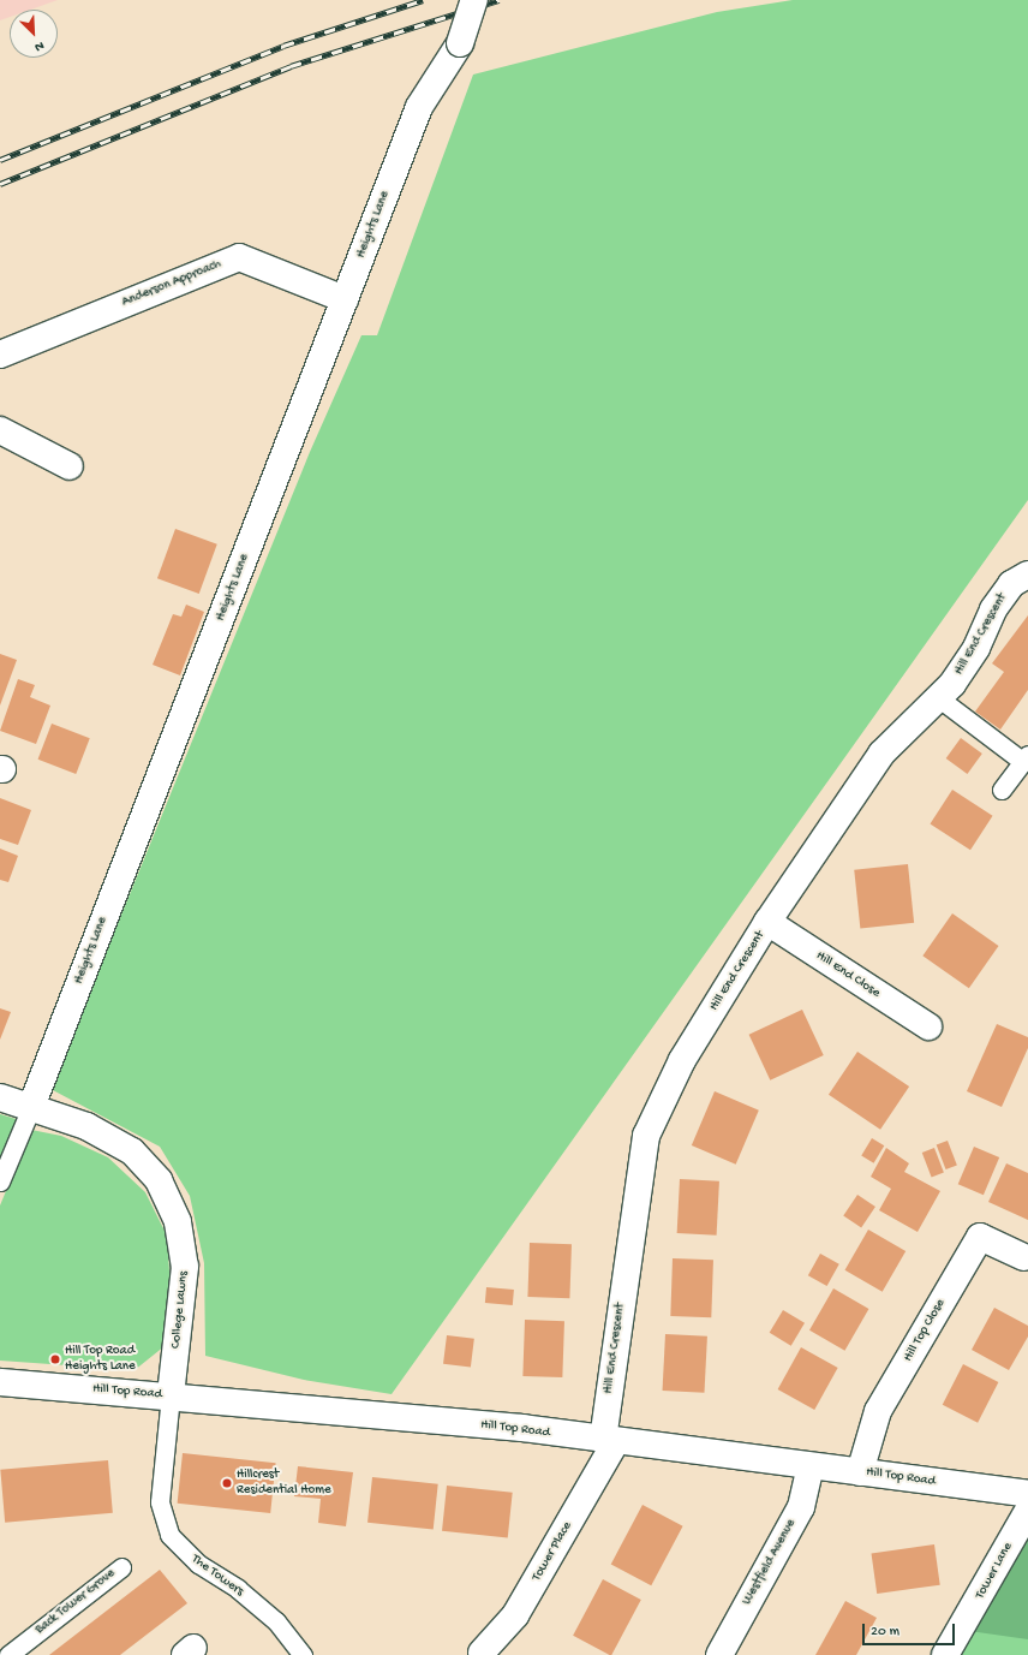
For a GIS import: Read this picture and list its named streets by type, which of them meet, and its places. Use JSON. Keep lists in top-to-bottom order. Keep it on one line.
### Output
{"streets":{"street":["Heights Lane","Anderson Approach","Hill End Crescent","Hill End Close","College Lawns","Hill Top Close","Hill Top Road","Tower Place","Westfield Avenue","Tower Lane"],"lane":["The Towers","Back Tower Grove"]},"crossings":[["Heights Lane","Anderson Approach"],["Heights Lane","College Lawns"],["Hill End Crescent","Hill End Close"],["Hill End Crescent","Hill Top Road"],["Hill End Crescent","Tower Place"],["College Lawns","Hill Top Road"],["College Lawns","The Towers"],["Hill Top Close","Hill Top Road"],["Hill Top Road","Tower Place"],["Hill Top Road","Westfield Avenue"],["Hill Top Road","The Towers"]],"places":["Hill Top Road Heights Lane","Hillcrest Residential Home"],"scale_bar":"20 m","north":"bottom right"}
